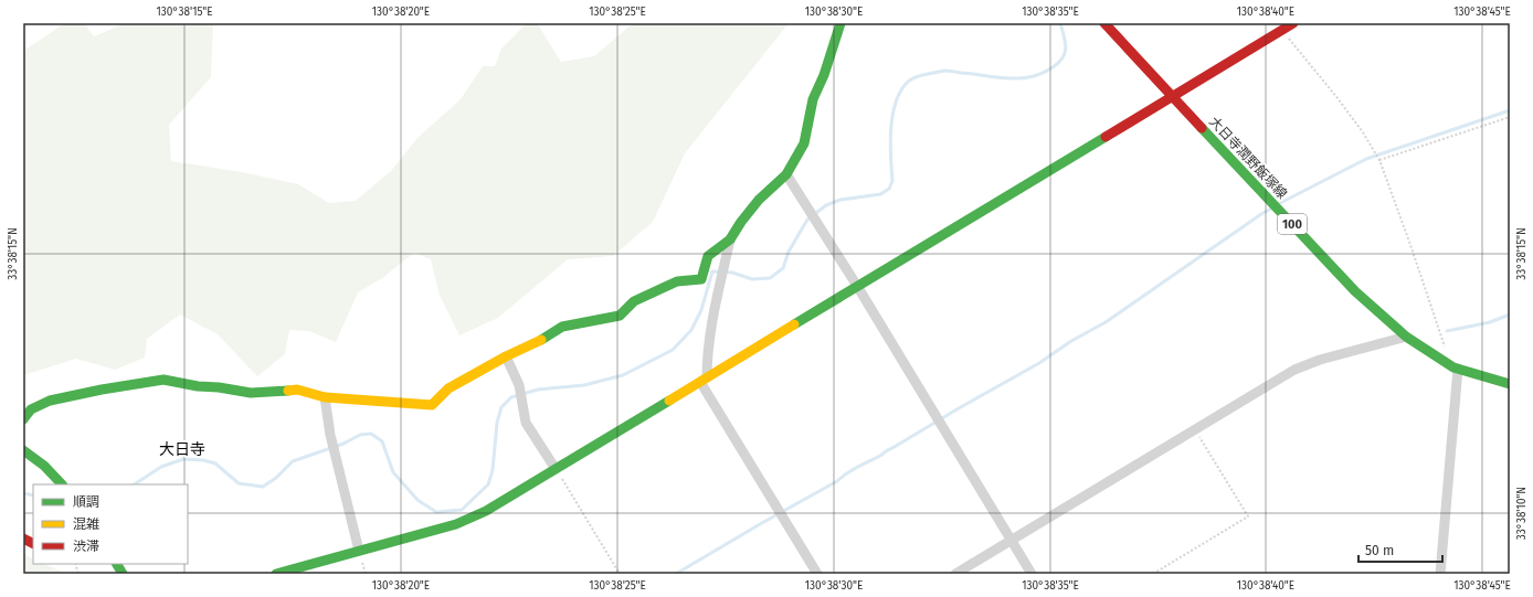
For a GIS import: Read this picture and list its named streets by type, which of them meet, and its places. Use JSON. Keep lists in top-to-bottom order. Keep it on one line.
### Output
{"streets":{"street":["大日寺潤野飯塚線","100"]},"districts":["大日寺"],"legend":["順調","混雑","渋滞"],"scale_bar":"50 m","coordinates":["130°38'15\"E","130°38'20\"E","130°38'25\"E","130°38'30\"E","130°38'35\"E","130°38'40\"E","130°38'45\"E","33°38'15\"N","33°38'10\"N"]}
